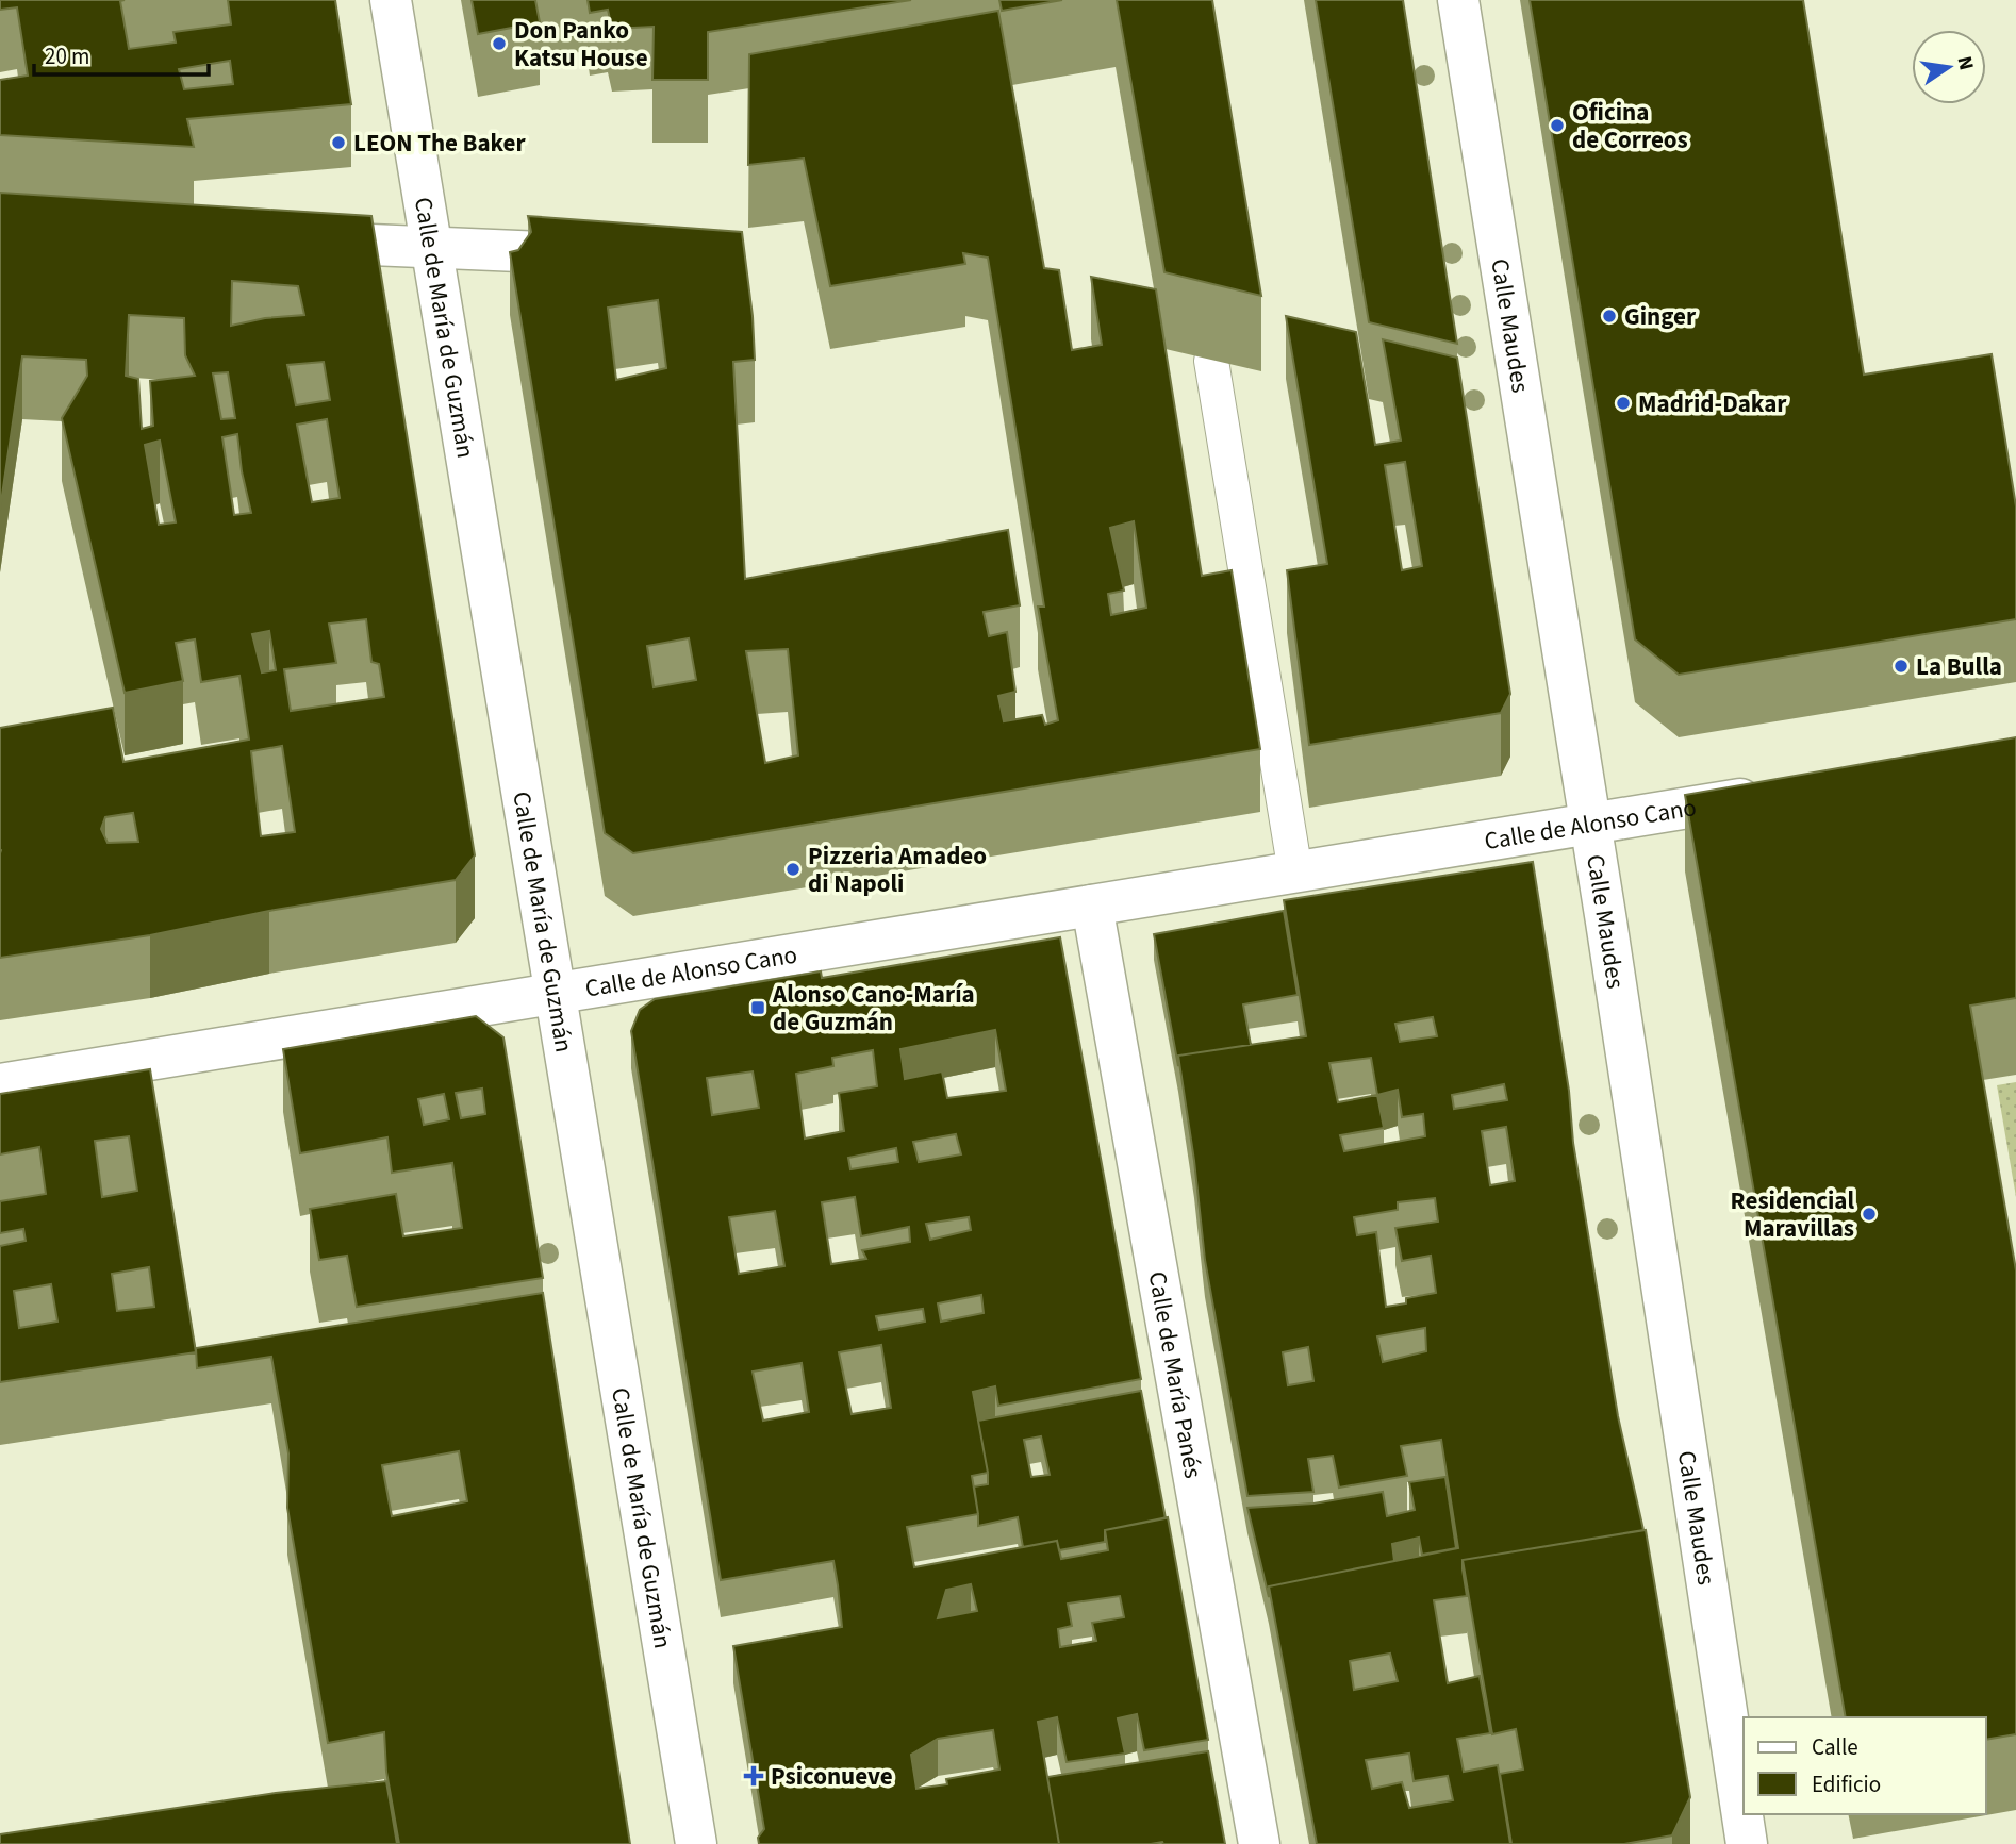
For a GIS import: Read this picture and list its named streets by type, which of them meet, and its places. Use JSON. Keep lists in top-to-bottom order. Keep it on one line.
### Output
{"streets":{"street":["Calle Maudes","Calle de María de Guzmán","Calle de Alonso Cano","Calle de María Panés"]},"crossings":[["Calle Maudes","Calle de Alonso Cano"],["Calle de María de Guzmán","Calle de Alonso Cano"],["Calle de Alonso Cano","Calle de María Panés"]],"places":{"other":["Don Panko Katsu House","Oficina de Correos","LEON The Baker","Ginger","Madrid-Dakar","La Bulla","Pizzeria Amadeo di Napoli","Residencial Maravillas"],"transit":["Alonso Cano-María de Guzmán"],"health":["Psiconueve"]},"legend":["Calle","Edificio"],"scale_bar":"20 m","north":"right"}
